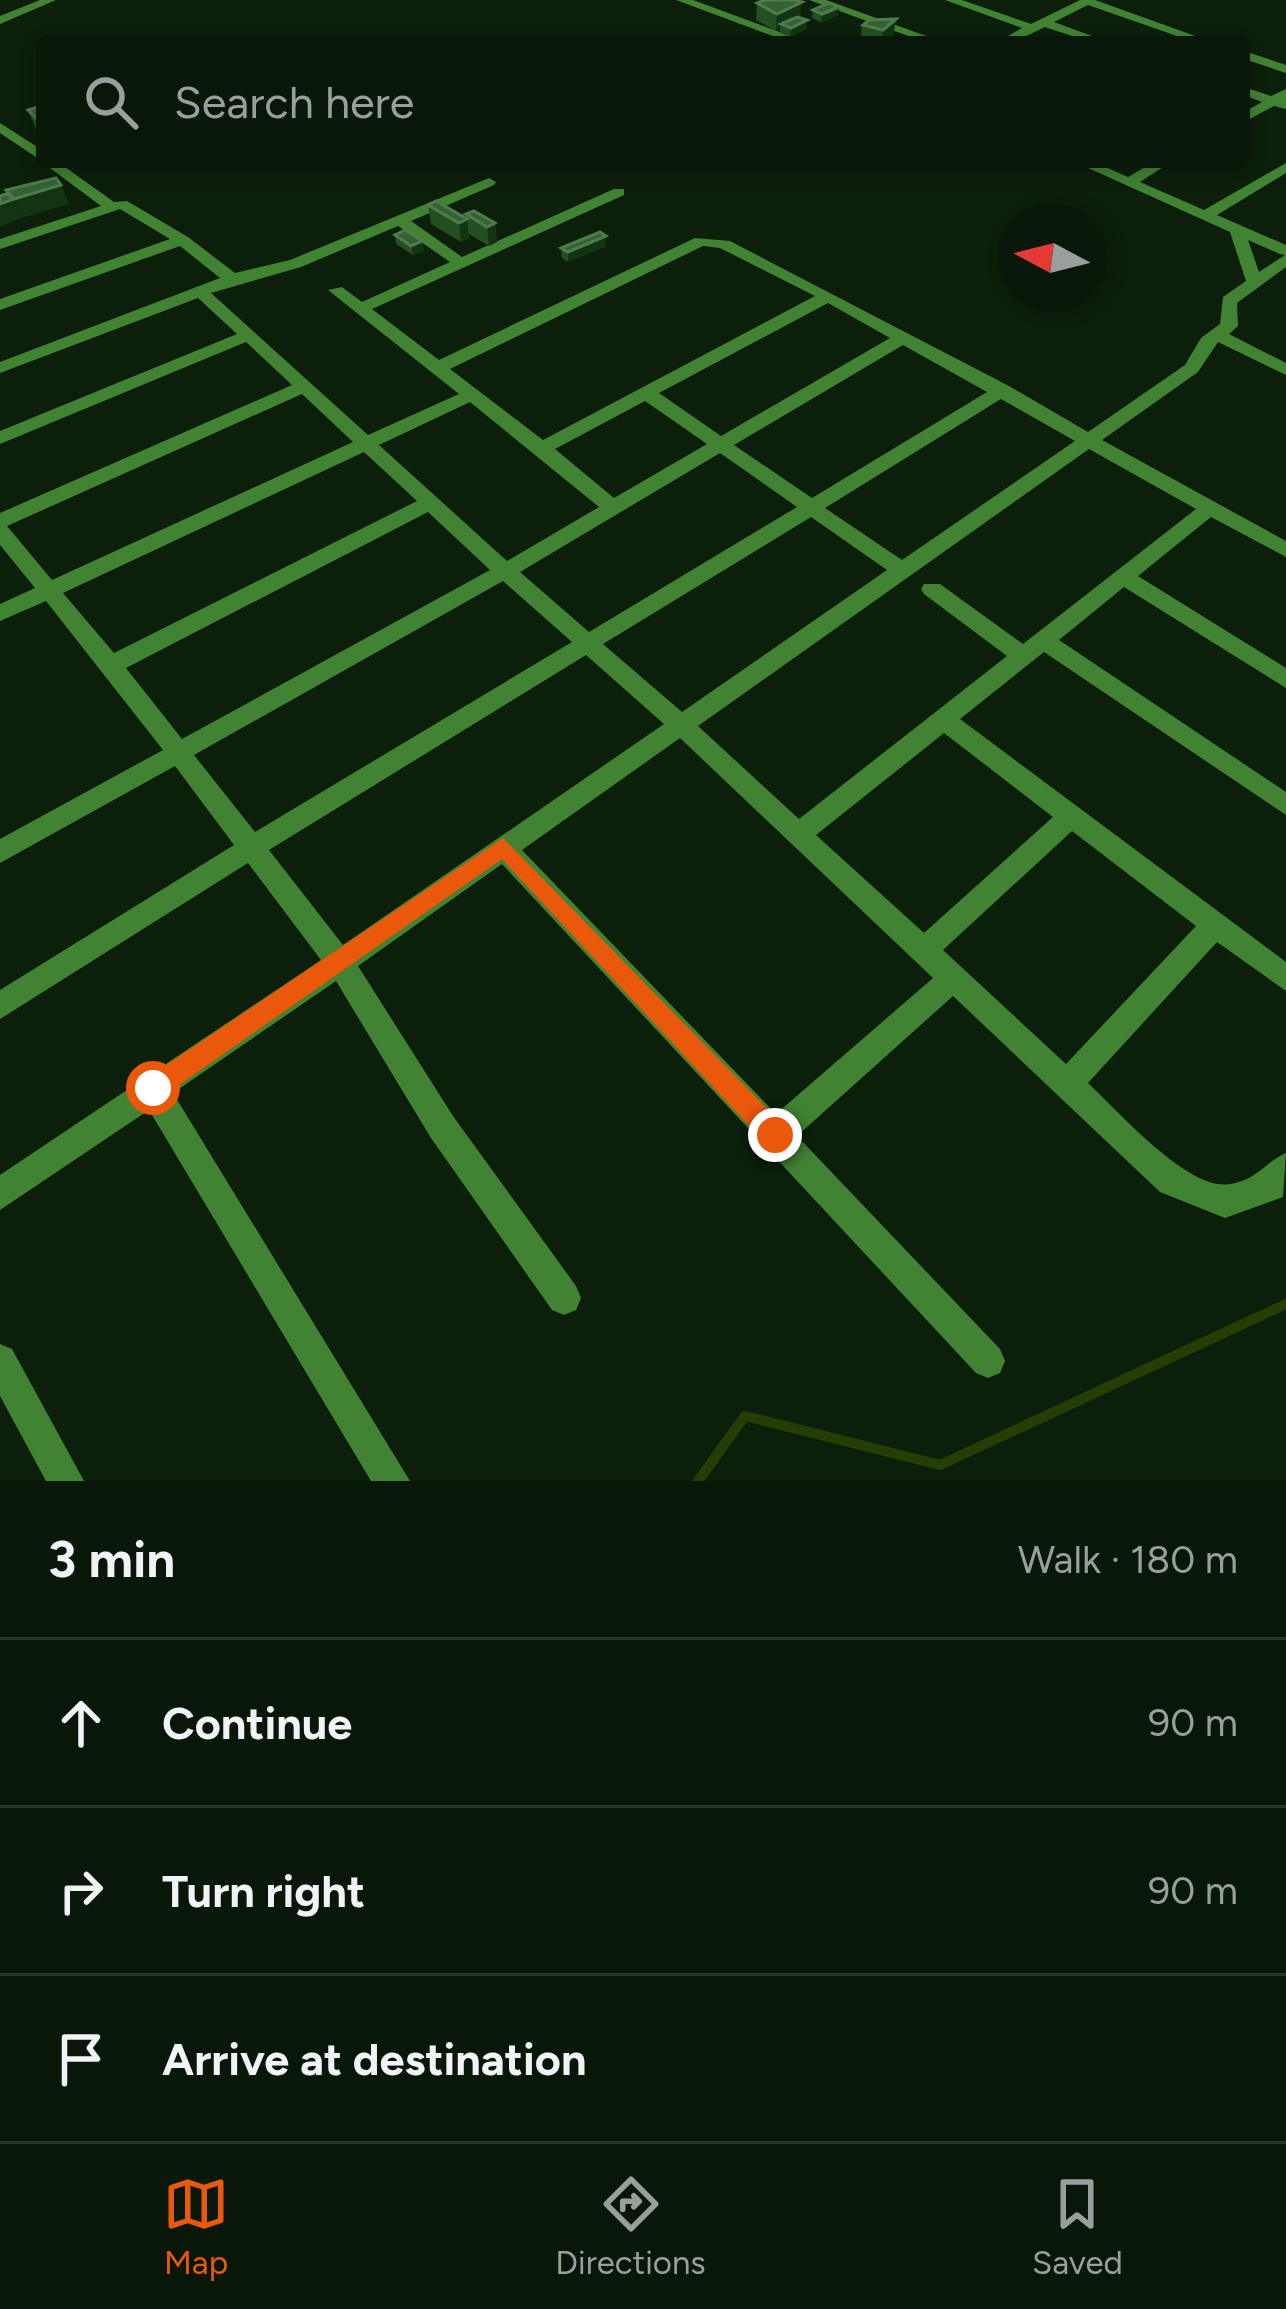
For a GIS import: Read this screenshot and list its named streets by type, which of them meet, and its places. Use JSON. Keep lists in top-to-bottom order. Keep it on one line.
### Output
{"north":"left","page":{"search":"Search here","heading":["3 min","Walk · 180 m"],"list":[["Continue","90 m"],["Turn right","90 m"],"Arrive at destination"],"nav":["Map","Directions","Saved"]}}
